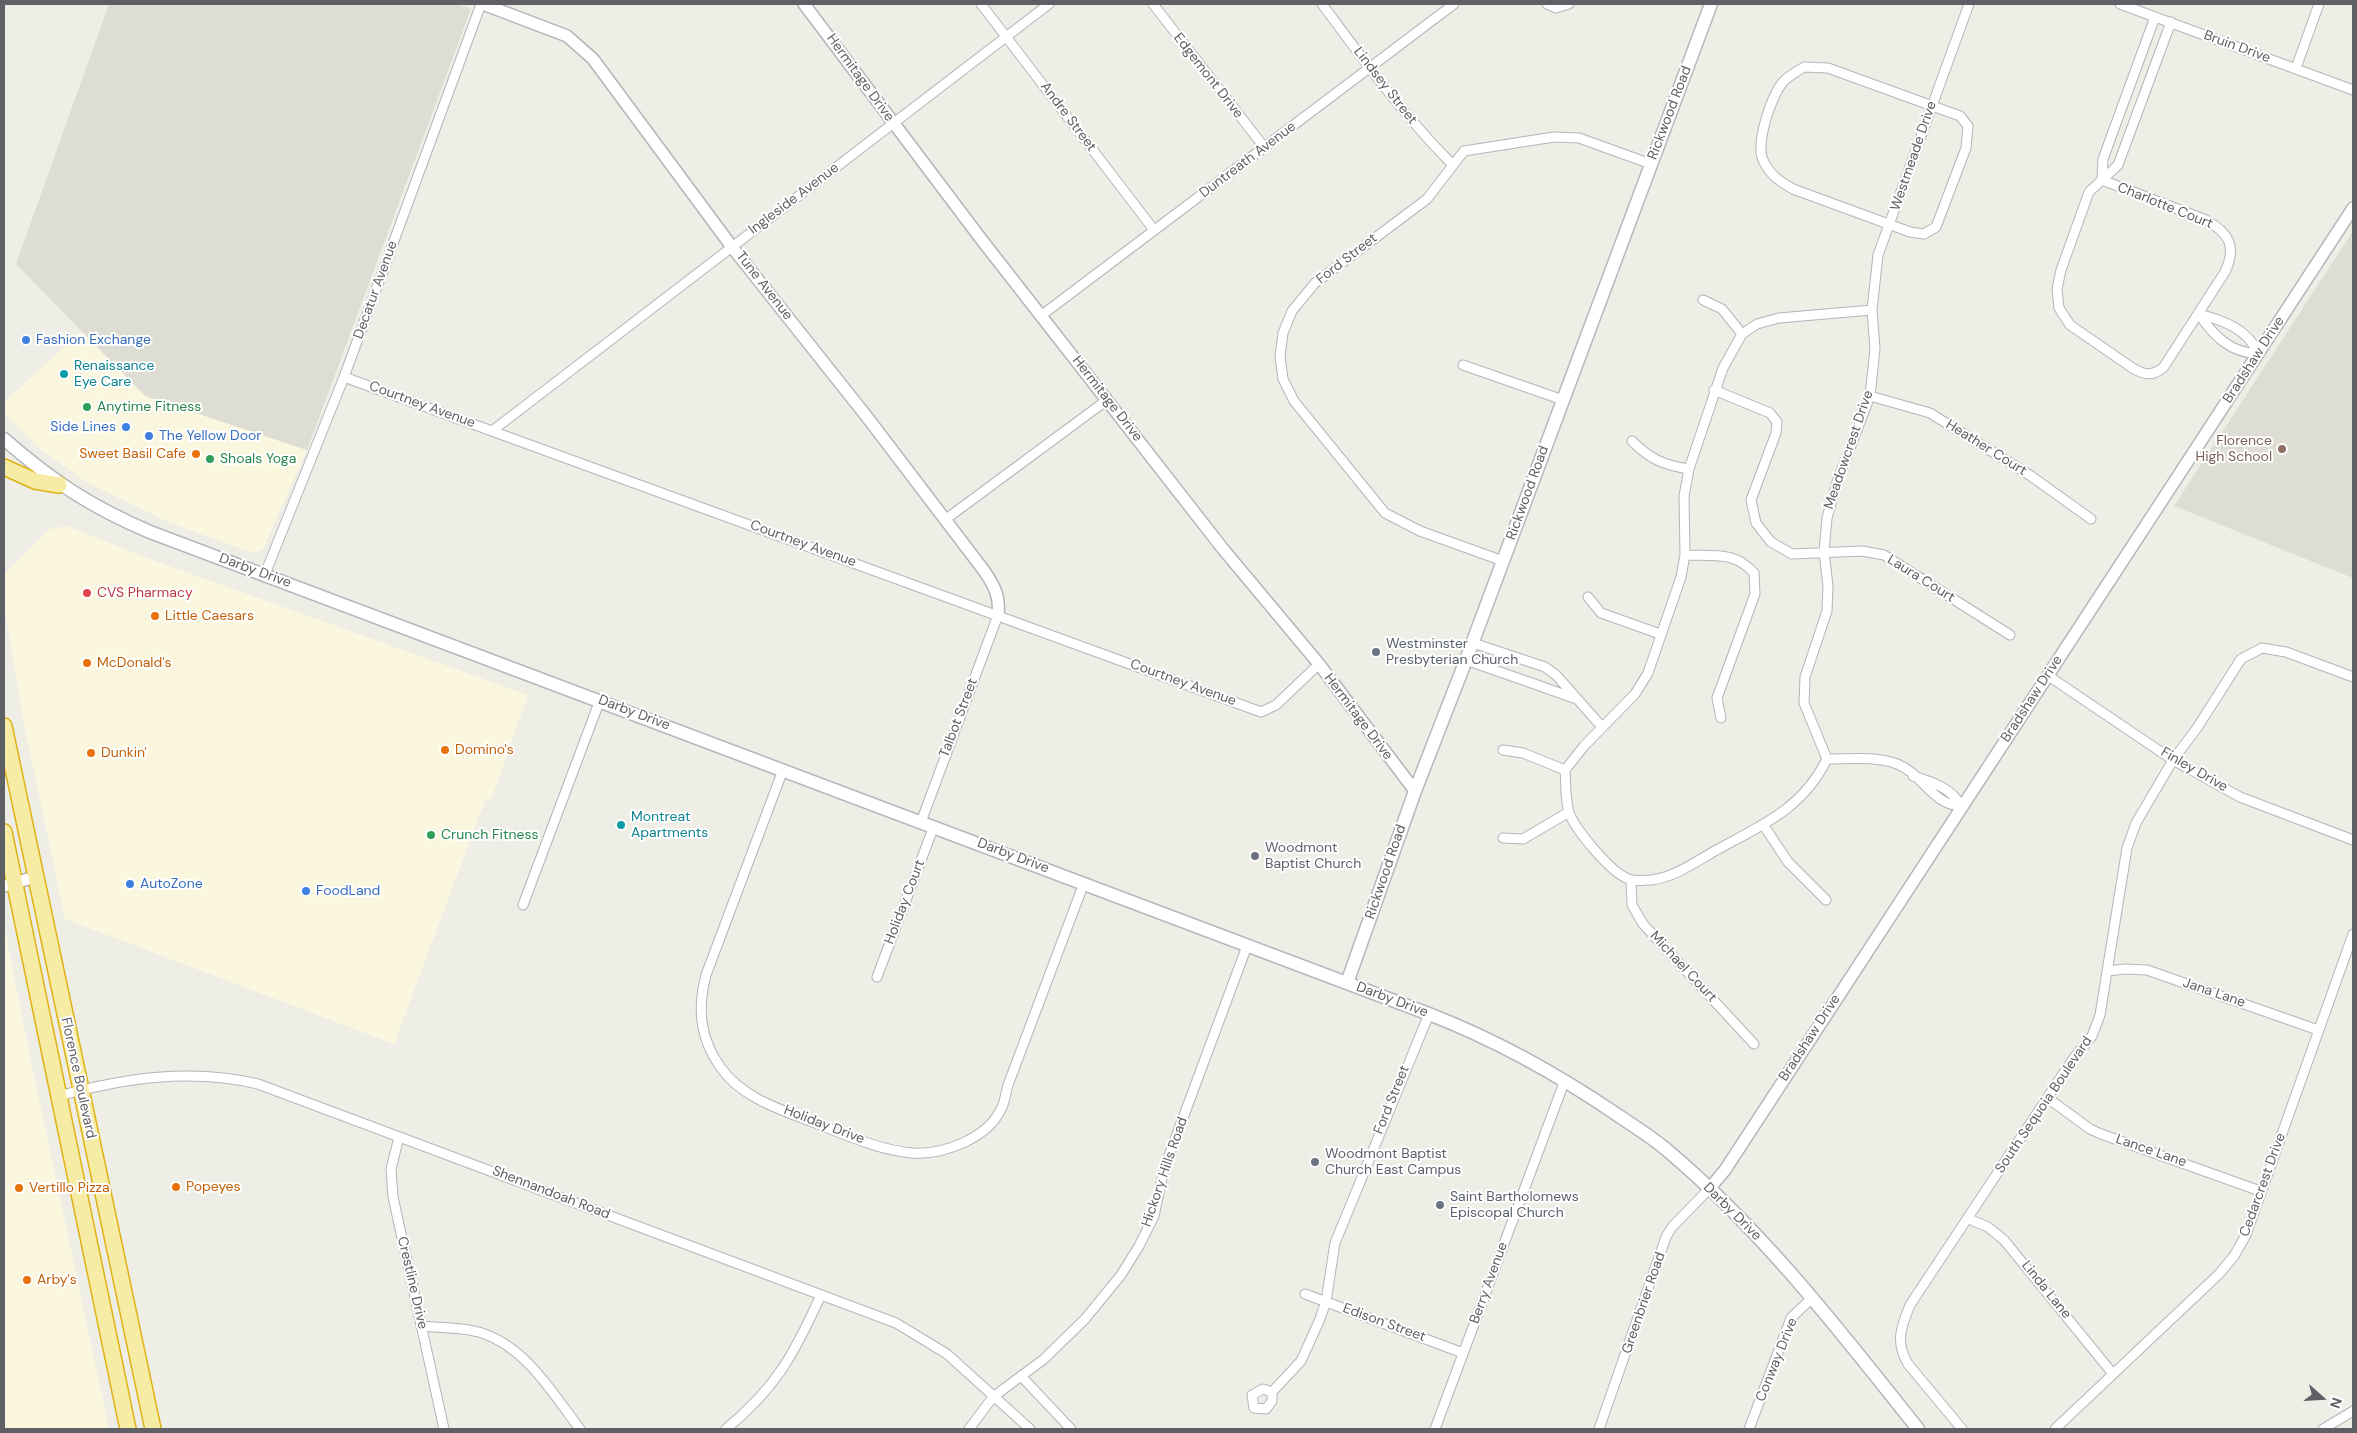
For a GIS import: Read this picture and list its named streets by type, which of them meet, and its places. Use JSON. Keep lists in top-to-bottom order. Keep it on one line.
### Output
{"streets":{"highway":["Florence Boulevard"],"main road":["Rickwood Road","Darby Drive"],"street":["Bruin Drive","Edgemont Drive","Hermitage Drive","Lindsey Street","Andre Street","Westmeade Drive","Duntreath Avenue","Ingleside Avenue","Charlotte Court","Ford Street","Tune Avenue","Decatur Avenue","Bradshaw Drive","Courtney Avenue","Heather Court","Meadowcrest Drive","Laura Court","Talbot Street","Finley Drive","Holiday Court","Michael Court","Jana Lane","South Sequoia Boulevard","Holiday Drive","Lance Lane","Hickory Hills Road","Cedarcrest Drive","Shennandoah Road","Crestline Drive","Berry Avenue","Linda Lane","Greenbrier Road","Edison Street","Conway Drive"]},"crossings":[["Bruin Drive","Charlotte Court"],["Edgemont Drive","Duntreath Avenue"],["Hermitage Drive","Rickwood Road"],["Hermitage Drive","Duntreath Avenue"],["Hermitage Drive","Ingleside Avenue"],["Hermitage Drive","Courtney Avenue"],["Lindsey Street","Duntreath Avenue"],["Lindsey Street","Ford Street"],["Rickwood Road","Ford Street"],["Rickwood Road","Darby Drive"],["Andre Street","Duntreath Avenue"],["Andre Street","Ingleside Avenue"],["Westmeade Drive","Meadowcrest Drive"],["Ingleside Avenue","Tune Avenue"],["Ingleside Avenue","Courtney Avenue"],["Ford Street","Darby Drive"],["Ford Street","Edison Street"],["Tune Avenue","Decatur Avenue"],["Tune Avenue","Courtney Avenue"],["Tune Avenue","Talbot Street"],["Decatur Avenue","Courtney Avenue"],["Decatur Avenue","Darby Drive"],["Bradshaw Drive","Darby Drive"],["Bradshaw Drive","Finley Drive"],["Bradshaw Drive","Greenbrier Road"],["Courtney Avenue","Talbot Street"],["Heather Court","Meadowcrest Drive"],["Meadowcrest Drive","Laura Court"],["Darby Drive","Talbot Street"],["Darby Drive","Holiday Court"],["Darby Drive","Holiday Drive"],["Darby Drive","Hickory Hills Road"],["Darby Drive","Berry Avenue"],["Darby Drive","Greenbrier Road"],["Darby Drive","Conway Drive"],["Finley Drive","South Sequoia Boulevard"],["Jana Lane","South Sequoia Boulevard"],["Jana Lane","Cedarcrest Drive"],["Florence Boulevard","Shennandoah Road"],["South Sequoia Boulevard","Lance Lane"],["South Sequoia Boulevard","Linda Lane"],["Lance Lane","Cedarcrest Drive"],["Hickory Hills Road","Shennandoah Road"],["Cedarcrest Drive","Linda Lane"],["Shennandoah Road","Crestline Drive"],["Berry Avenue","Edison Street"]],"places":["Fashion Exchange","Renaissance Eye Care","Anytime Fitness","Side Lines","The Yellow Door","Florence High School","Sweet Basil Cafe","Shoals Yoga","CVS Pharmacy","Little Caesars","Westminster Presbyterian Church","McDonald's","Domino's","Dunkin'","Montreat Apartments","Crunch Fitness","Woodmont Baptist Church","AutoZone","FoodLand","Woodmont Baptist Church East Campus","Popeyes","Vertillo Pizza","Saint Bartholomews Episcopal Church","Arby's"],"north":"right"}
